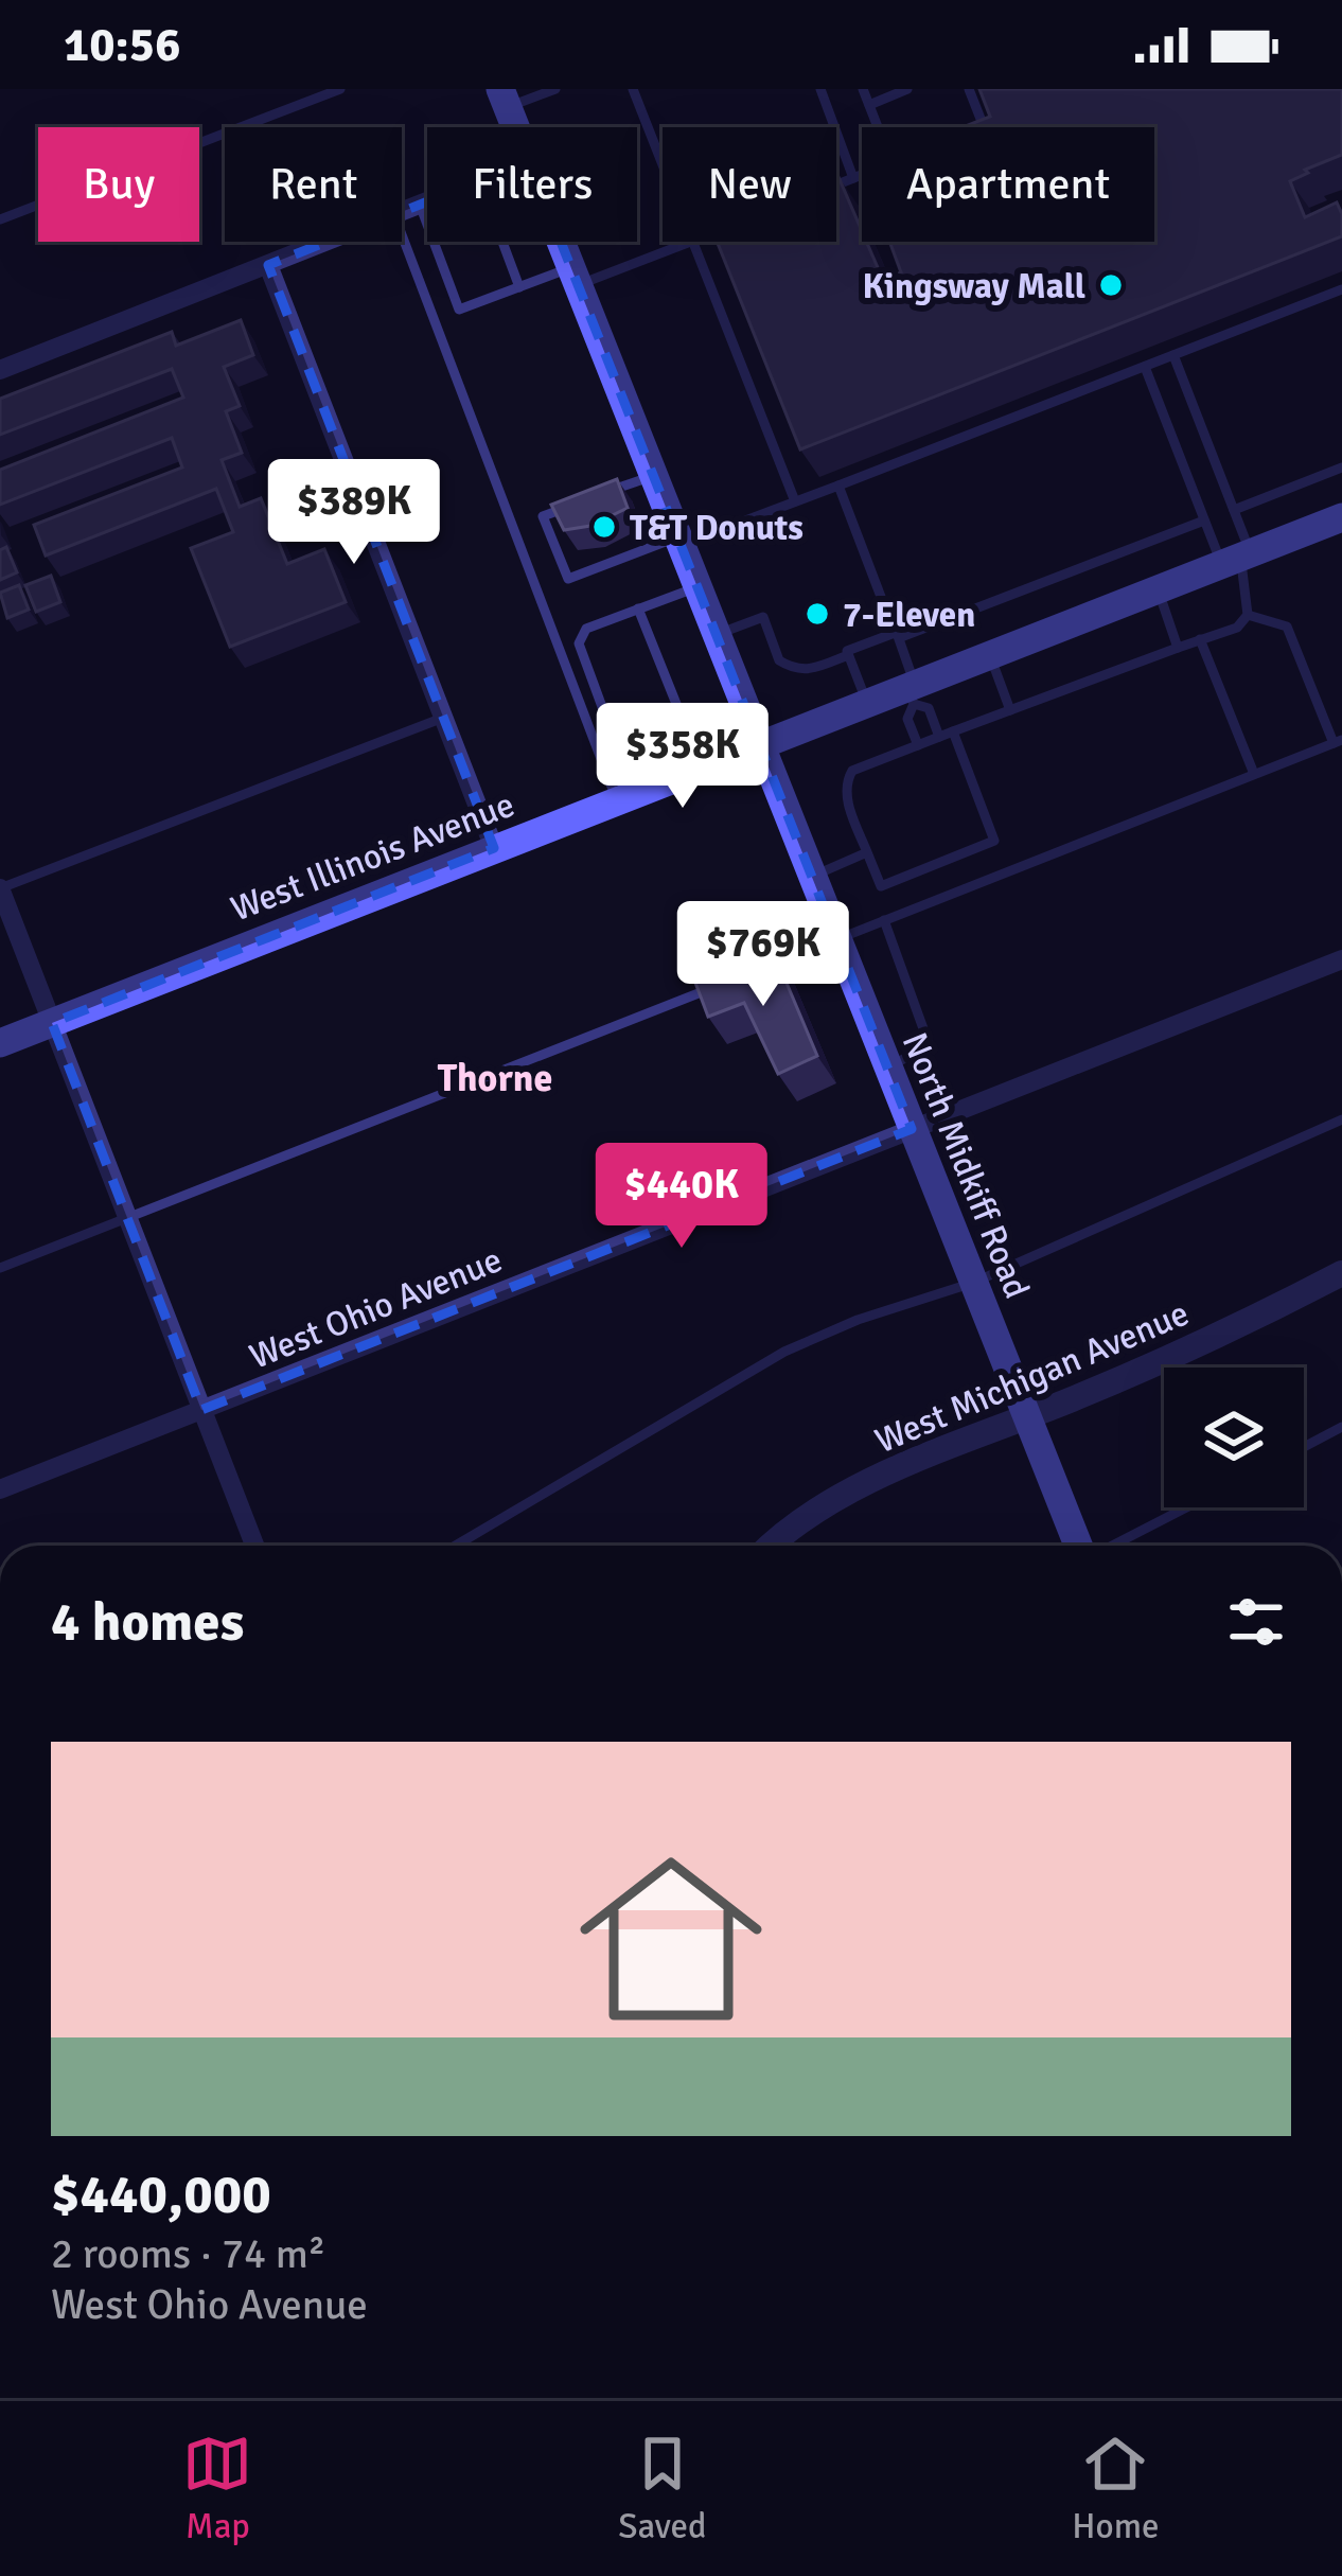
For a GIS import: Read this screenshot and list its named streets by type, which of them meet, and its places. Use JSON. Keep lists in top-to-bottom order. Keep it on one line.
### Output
{"streets":{"main road":["West Illinois Avenue","North Midkiff Road"],"street":["West Ohio Avenue","West Michigan Avenue"]},"crossings":[["West Illinois Avenue","North Midkiff Road"],["North Midkiff Road","West Ohio Avenue"],["North Midkiff Road","West Michigan Avenue"]],"districts":["Thorne"],"places":["Kingsway Mall","T&T Donuts","7-Eleven"],"page":{"status":"10:56","chip":["Buy","Rent","Filters","New","Apartment"],"price":["$389K","$358K","$769K","$440K"],"heading":"4 homes","list":[{"name":"$440,000","note":"2 rooms · 74 m² · West Ohio Avenue"}],"tabs":["Map","Saved","Home"]}}
